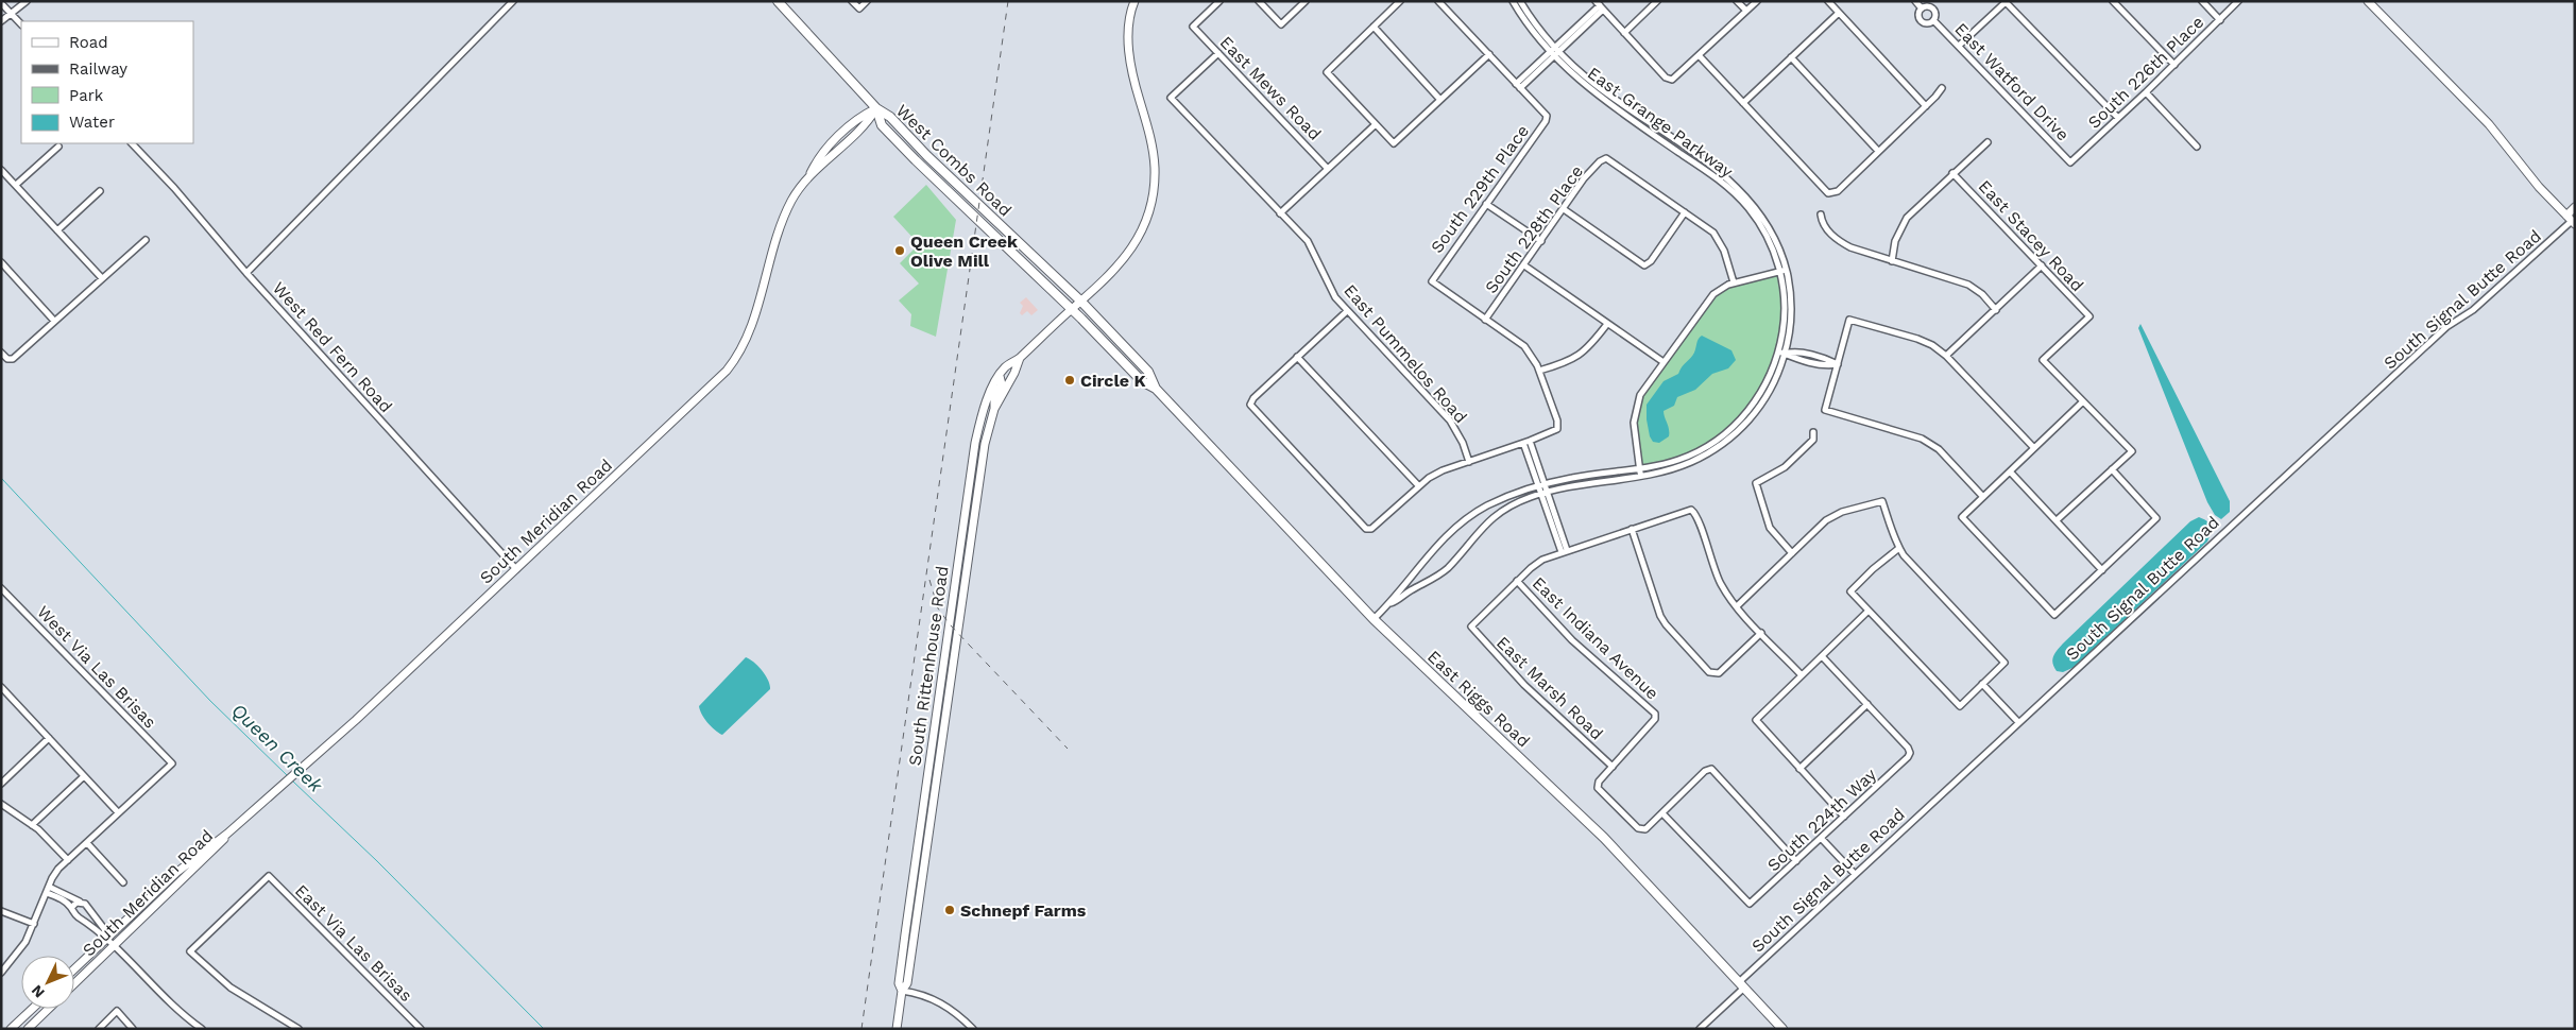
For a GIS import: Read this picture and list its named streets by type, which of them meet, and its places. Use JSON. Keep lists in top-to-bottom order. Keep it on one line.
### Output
{"streets":{"main road":["West Combs Road","East Riggs Road"],"street":["South 226th Place","East Watford Drive","East Mews Road","East Grange Parkway","South 229th Place","South 228th Place","East Stacey Road","South Signal Butte Road","West Red Fern Road","East Pummelos Road","South Meridian Road","East Indiana Avenue","South Rittenhouse Road","West Via Las Brisas","East Marsh Road","South 224th Way","East Via Las Brisas"]},"crossings":[["South 226th Place","East Watford Drive"],["East Mews Road","East Pummelos Road"],["West Combs Road","South Meridian Road"],["West Combs Road","South Rittenhouse Road"],["West Combs Road","East Riggs Road"],["South 229th Place","South 228th Place"],["South Signal Butte Road","East Riggs Road"],["West Red Fern Road","South Meridian Road"],["East Indiana Avenue","East Marsh Road"],["South Rittenhouse Road","East Riggs Road"]],"water":["Queen Creek"],"places":["Queen Creek Olive Mill","Circle K","Schnepf Farms"],"legend":["Road","Railway","Park","Water"],"north":"bottom left"}
